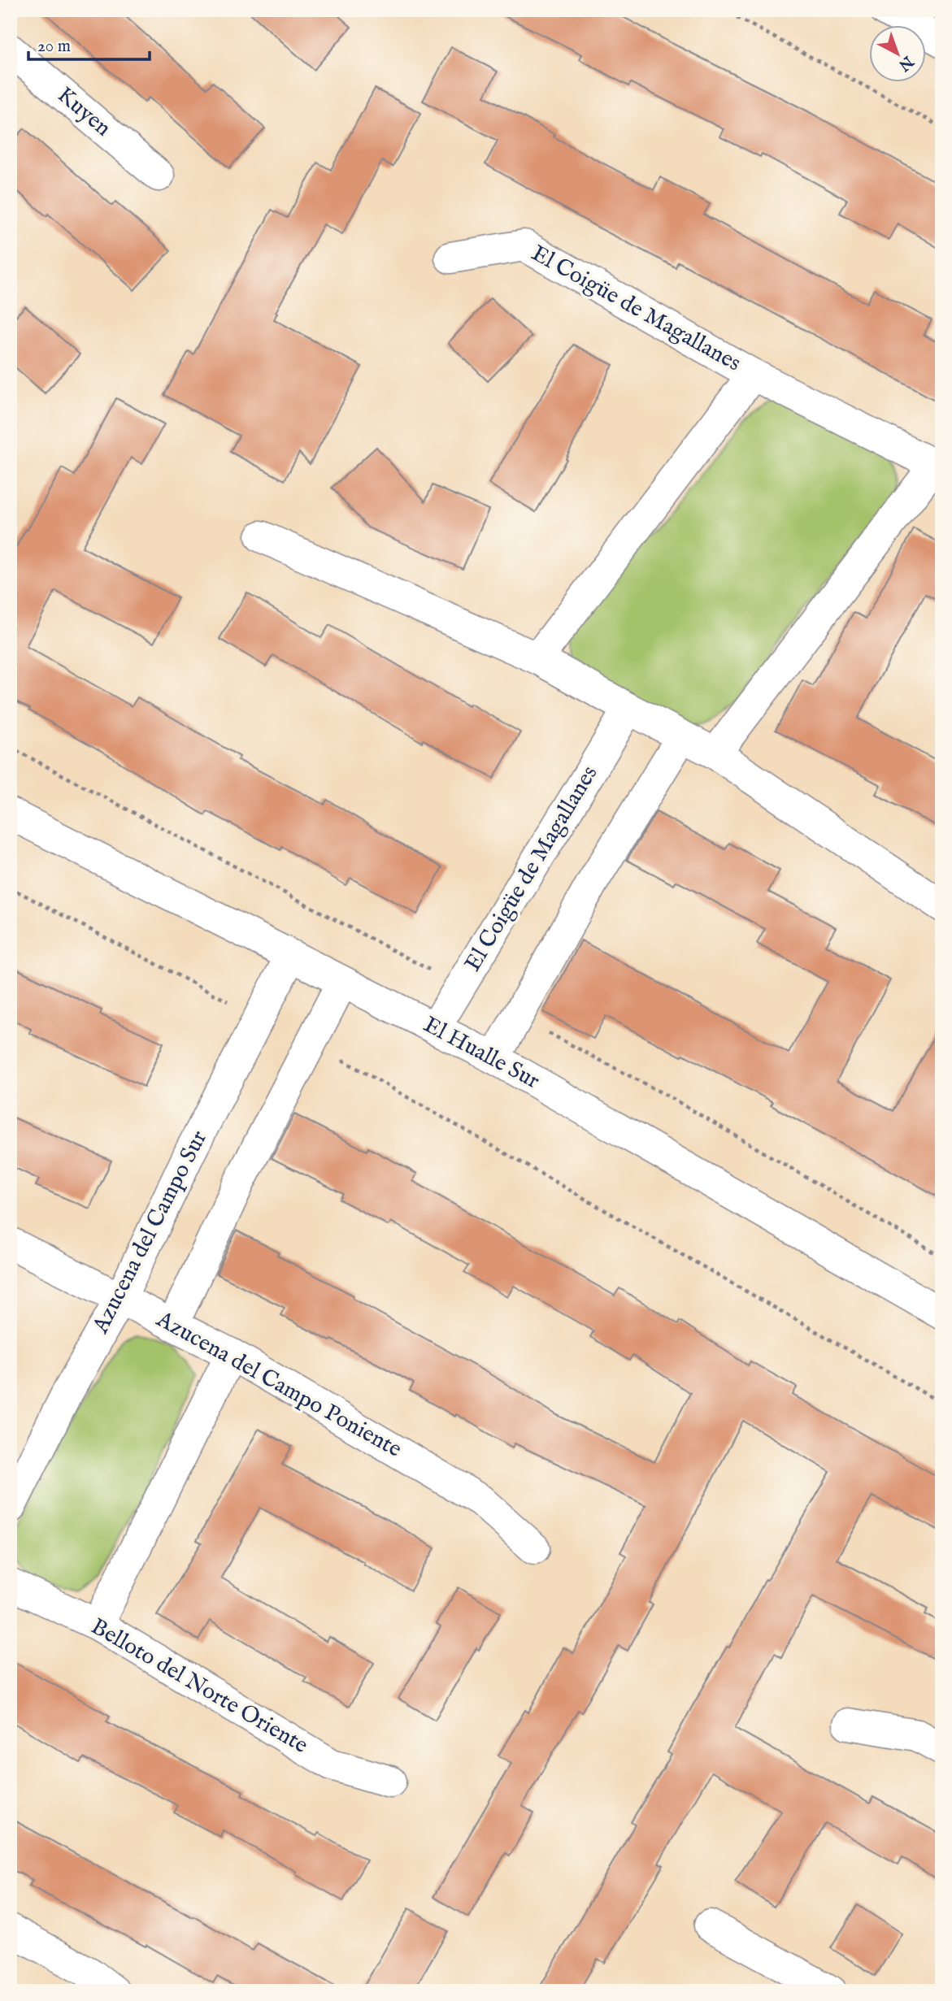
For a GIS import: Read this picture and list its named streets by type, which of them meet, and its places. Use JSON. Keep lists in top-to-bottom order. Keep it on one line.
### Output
{"streets":{"street":["Kuyen","El Coigüe de Magallanes","El Hualle Sur","Azucena del Campo Sur","Azucena del Campo Poniente","Belloto del Norte Oriente"]},"crossings":[["El Coigüe de Magallanes","El Hualle Sur"],["El Hualle Sur","Azucena del Campo Sur"],["Azucena del Campo Sur","Azucena del Campo Poniente"]],"scale_bar":"20 m","north":"bottom right"}
